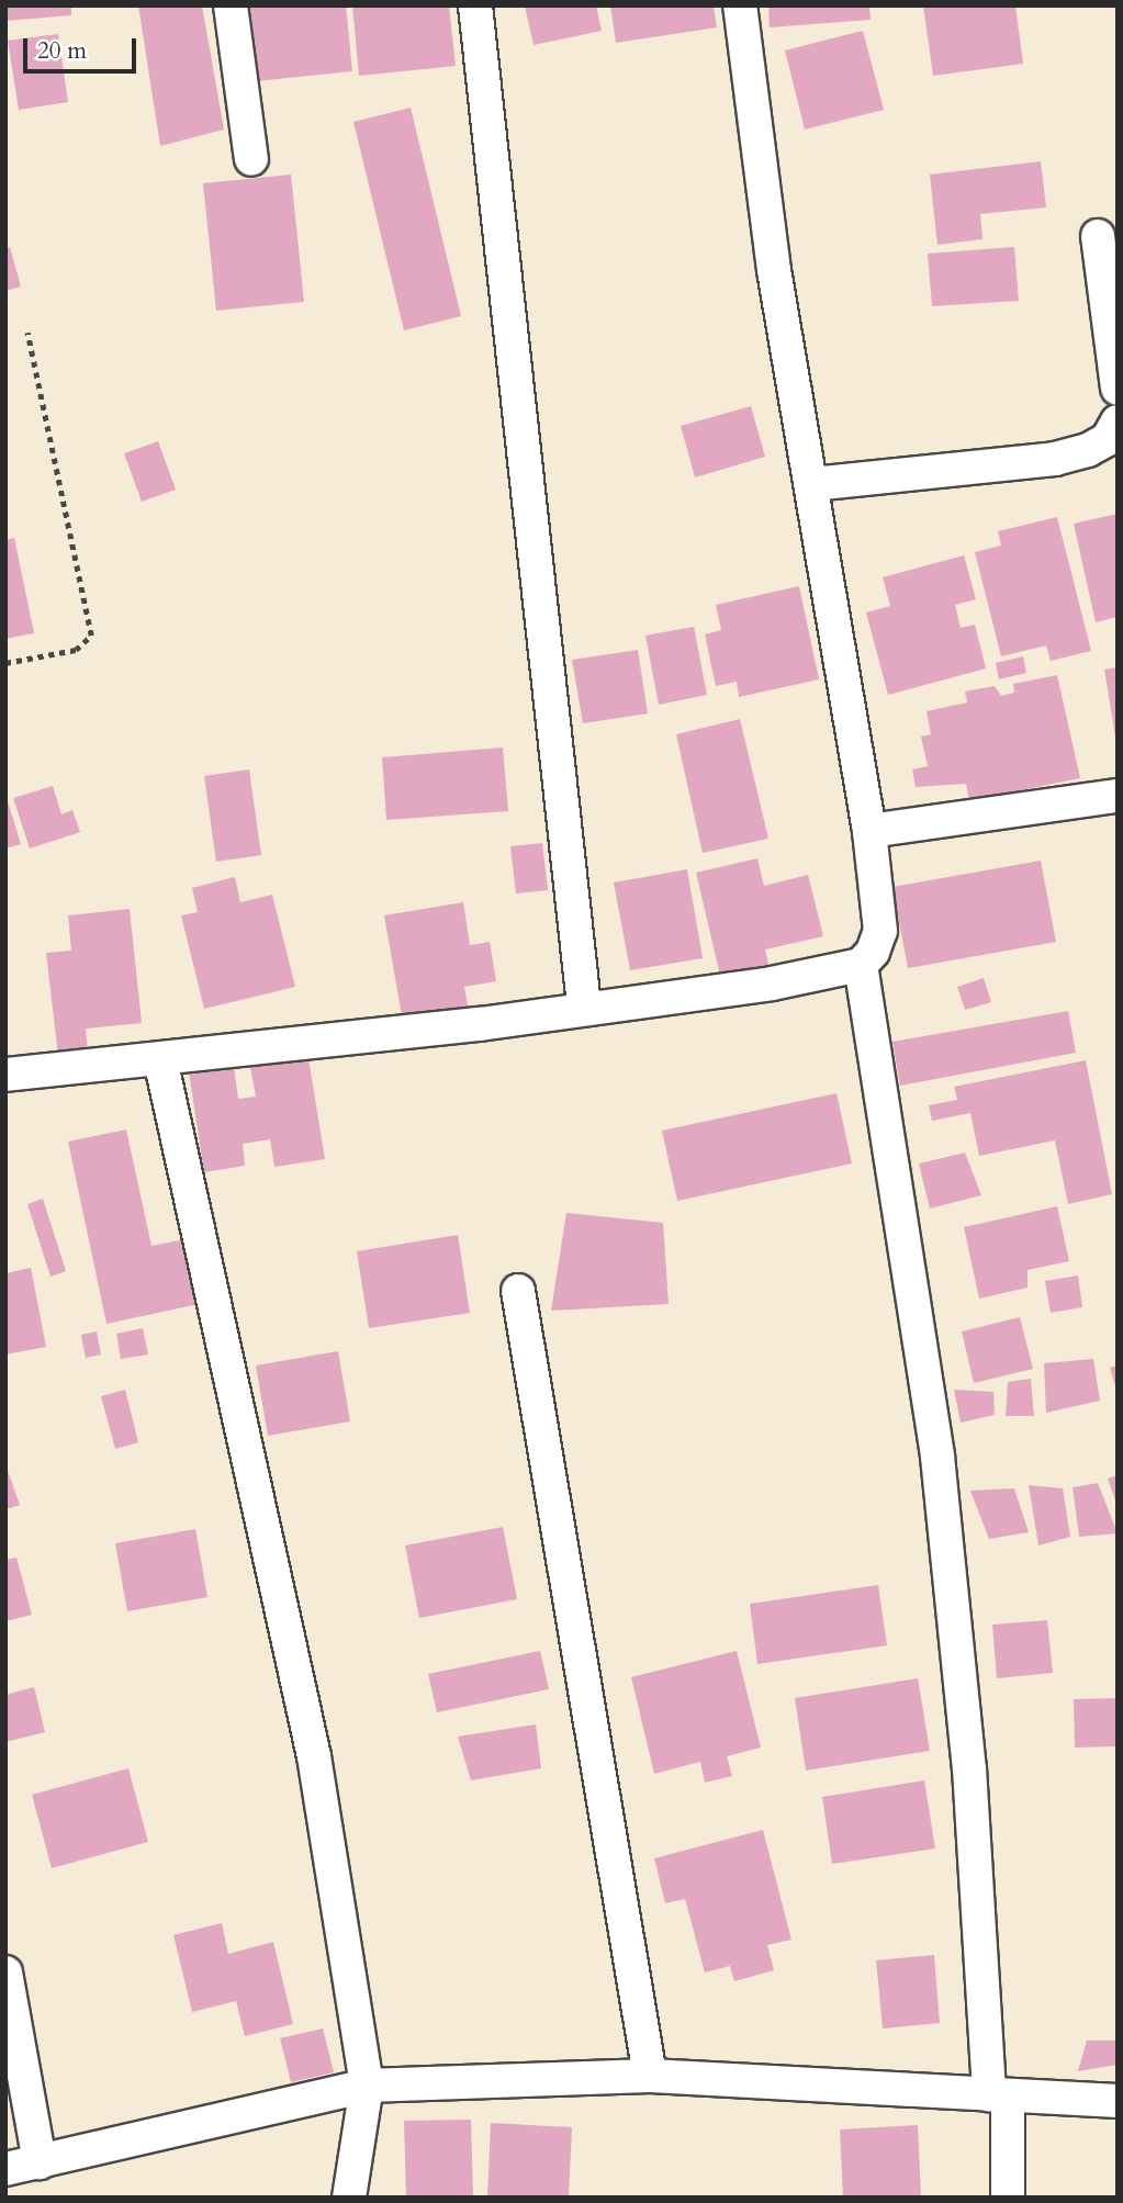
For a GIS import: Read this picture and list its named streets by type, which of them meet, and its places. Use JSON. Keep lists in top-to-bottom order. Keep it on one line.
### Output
{"scale_bar":"20 m"}
